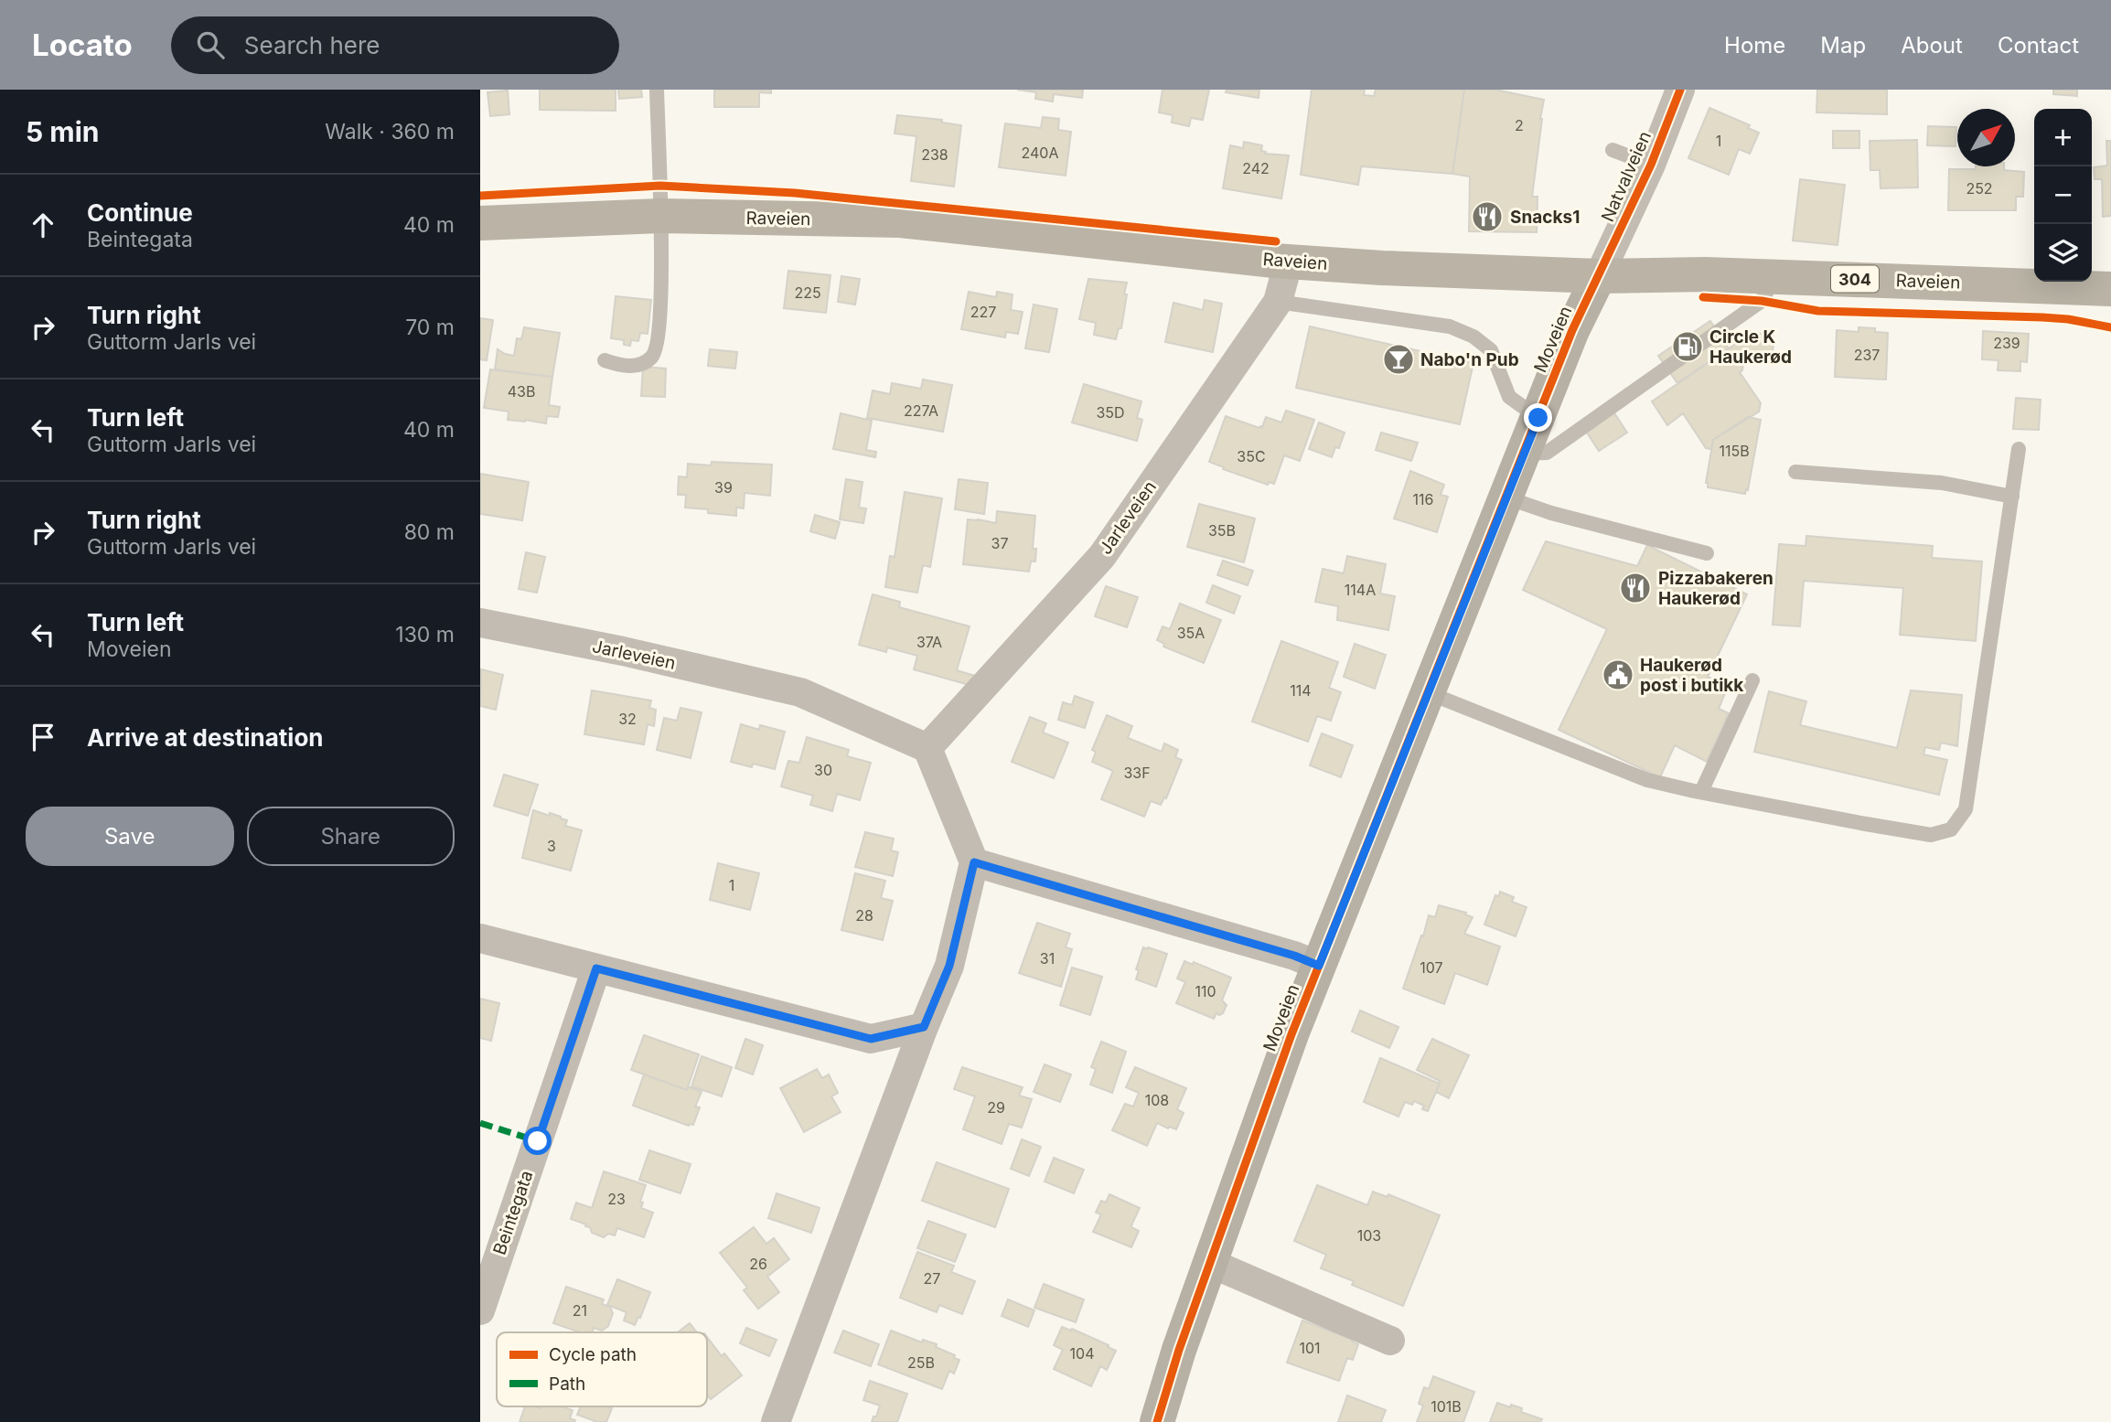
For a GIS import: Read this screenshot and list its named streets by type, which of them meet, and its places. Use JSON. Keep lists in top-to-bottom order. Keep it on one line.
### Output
{"streets":{"main road":["Raveien","304"],"street":["Natvalveien","Moveien","Jarleveien","Beintegata"]},"crossings":[["Natvalveien","Raveien"],["Natvalveien","Moveien"],["Raveien","Moveien"],["Raveien","Jarleveien"]],"places":{"restaurant":["Snacks1","Pizzabakeren Haukerød"],"fuel station":["Circle K Haukerød"],"bar":["Nabo'n Pub"],"public building":["Haukerød post i butikk"]},"house_numbers":["2","1","240A","238","242","252","225","227","239","237","43B","227A","35D","115B","35C","39","116","35B","37","114A","35A","37A","114","32","30","33F","3","1","28","31","107","110","108","29","23","103","26","27","21","101","104","25B","101B"],"legend":["Cycle path","Path"],"north":"top right","page":{"header":"Locato","search":"Search here","nav":["Home","Map","About","Contact"],"heading":["5 min","Walk · 360 m"],"map_buttons":["+","−"],"list":[["Continue","Beintegata","40 m"],["Turn right","Guttorm Jarls vei","70 m"],["Turn left","Guttorm Jarls vei","40 m"],["Turn right","Guttorm Jarls vei","80 m"],["Turn left","Moveien","130 m"],"Arrive at destination"],"buttons":["Save","Share"]}}
